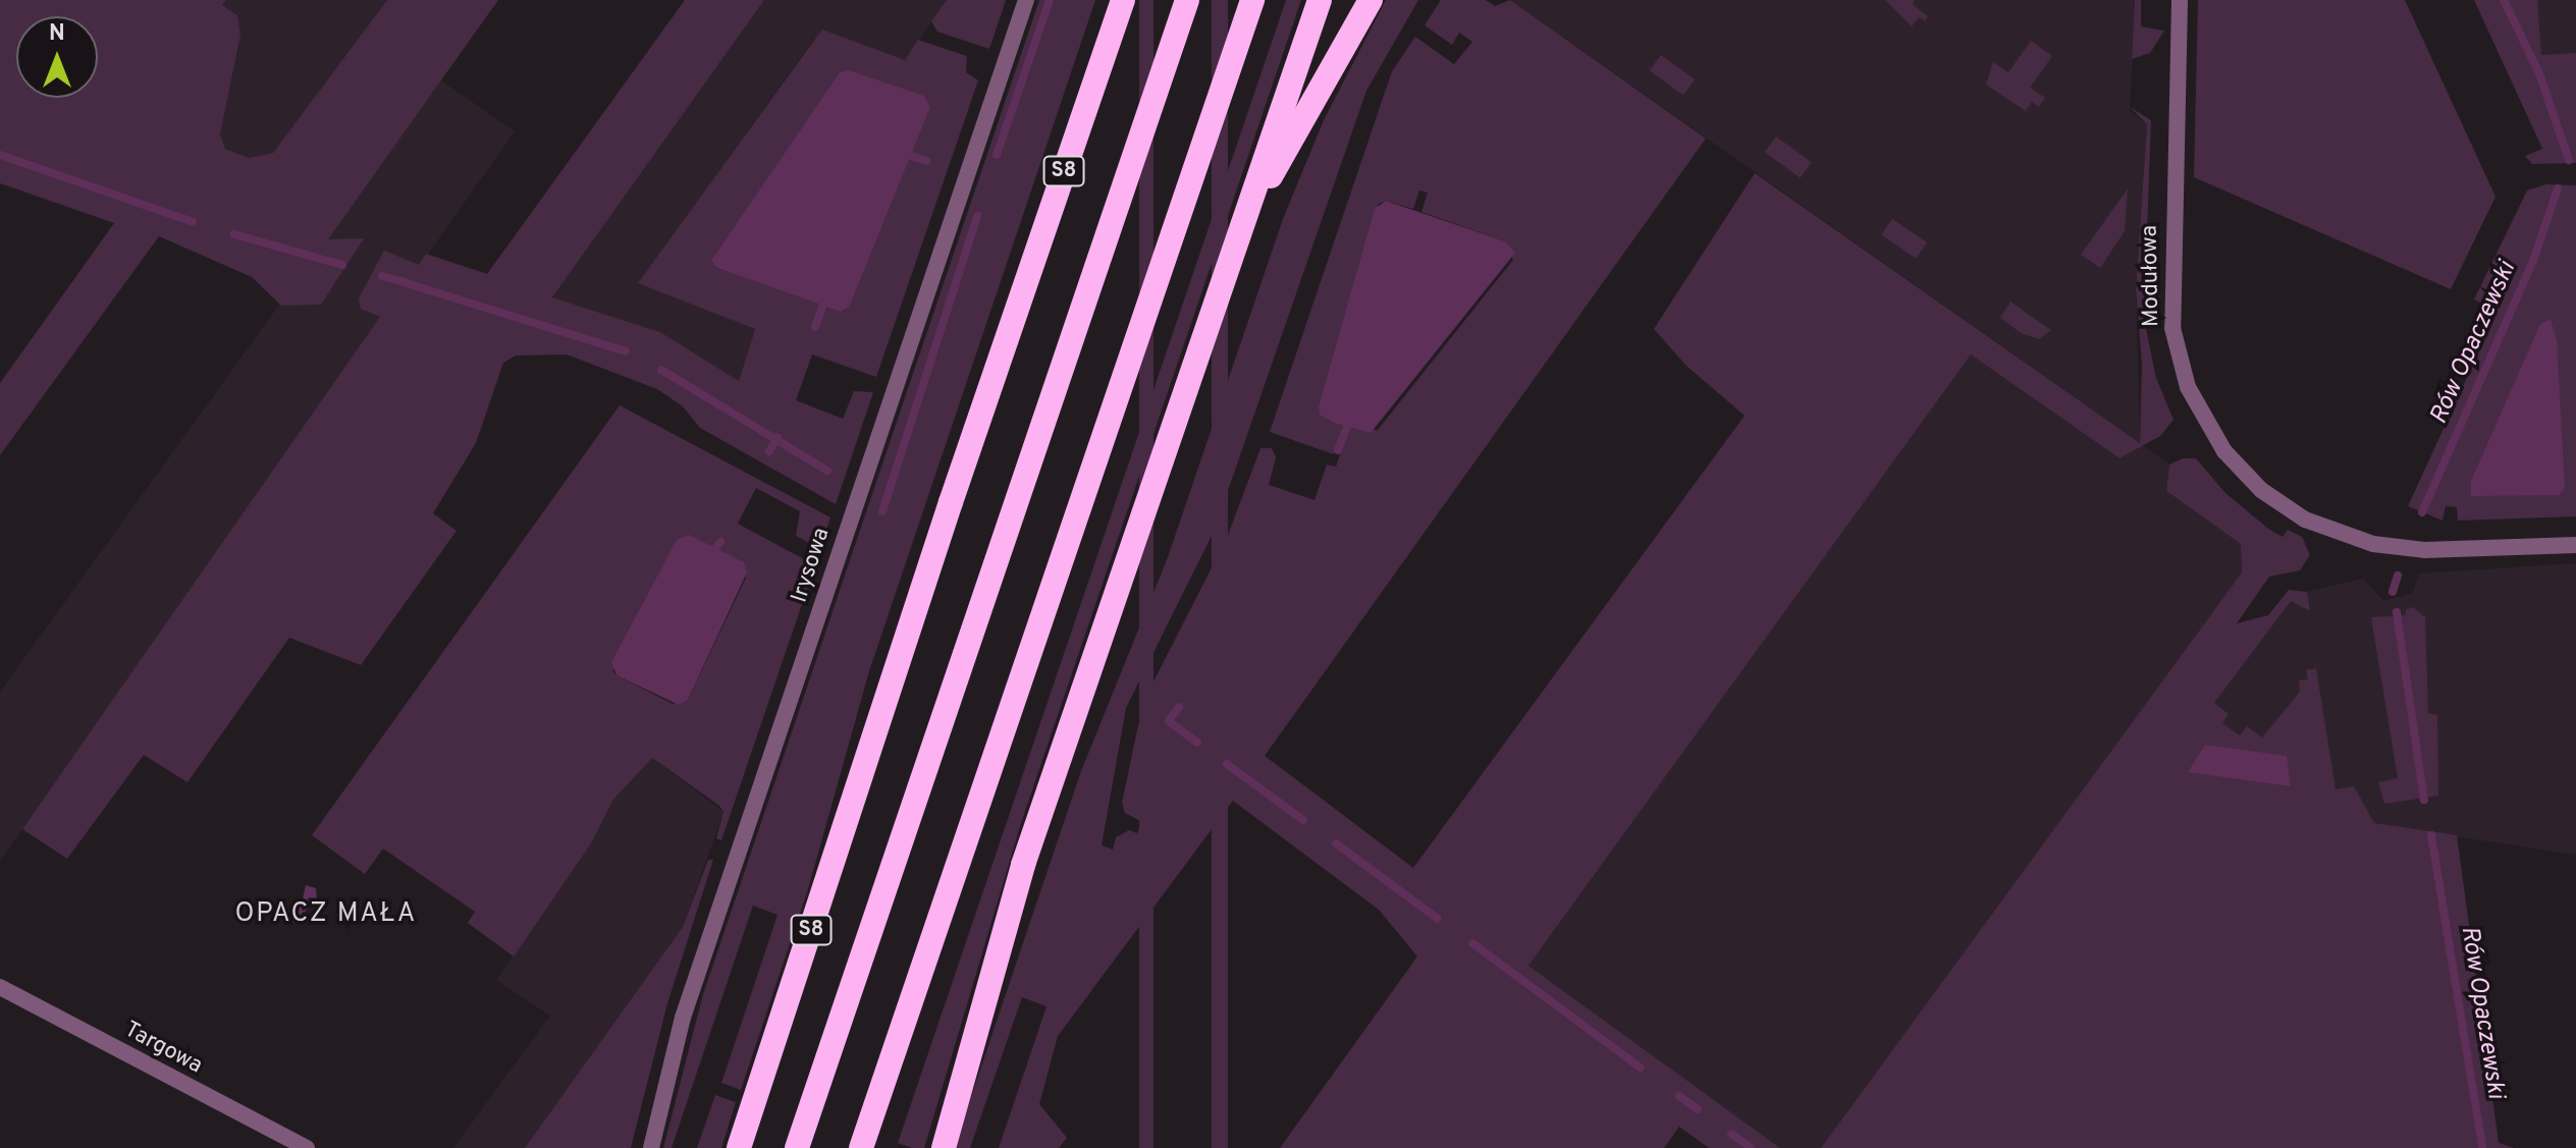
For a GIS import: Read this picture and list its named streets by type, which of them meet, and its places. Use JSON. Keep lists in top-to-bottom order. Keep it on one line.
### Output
{"streets":{"highway":["S8"],"street":["Modułowa","Irysowa","Targowa"]},"districts":["OPACZ MAŁA"],"water":["Rów Opaczewski"],"north":"top"}
